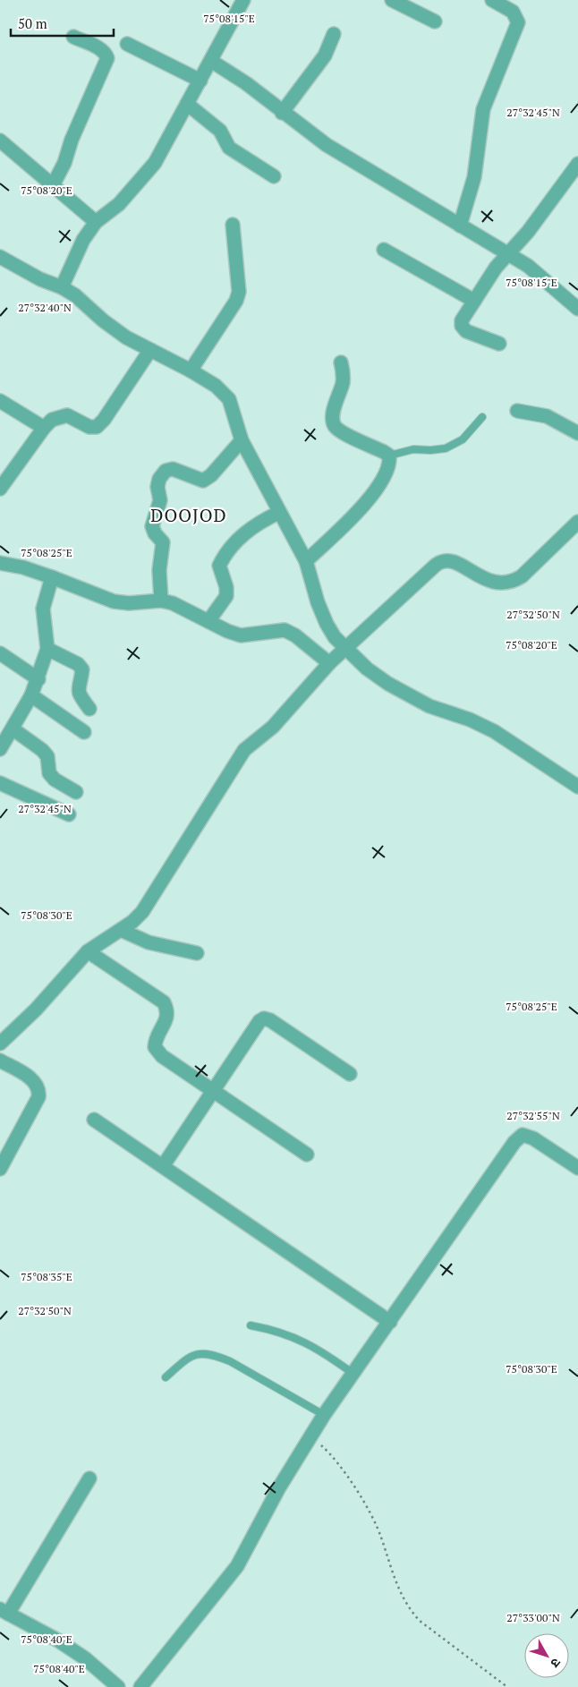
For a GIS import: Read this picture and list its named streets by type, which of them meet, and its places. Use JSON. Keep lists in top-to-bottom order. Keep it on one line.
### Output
{"districts":["DOOJOD"],"scale_bar":"50 m","north":"bottom right","coordinates":["75°08'15\"E","27°32'45\"N","75°08'20\"E","27°32'40\"N","75°08'25\"E","27°32'50\"N","75°08'30\"E","27°32'55\"N","75°08'35\"E","27°33'00\"N","75°08'40\"E"]}
